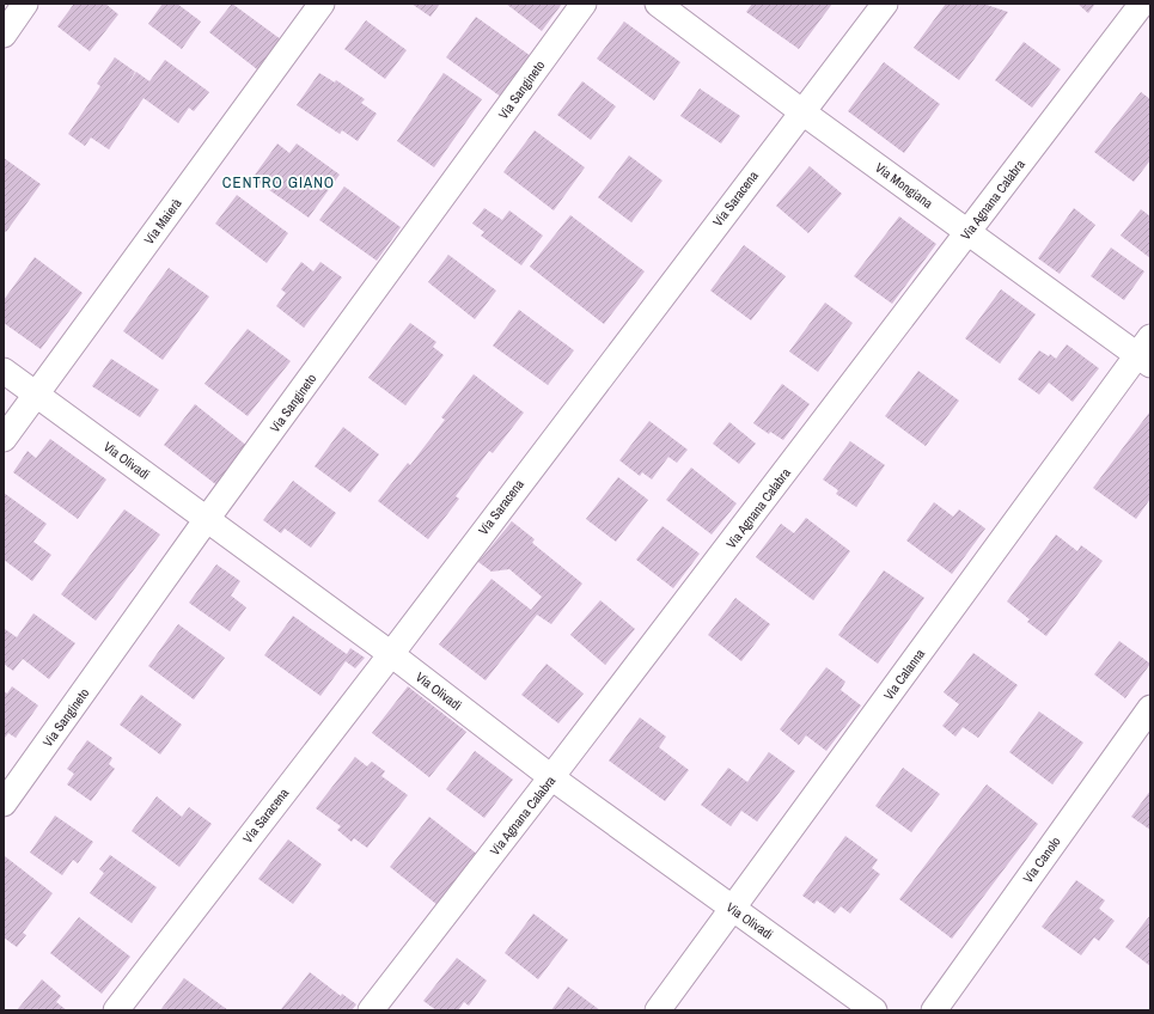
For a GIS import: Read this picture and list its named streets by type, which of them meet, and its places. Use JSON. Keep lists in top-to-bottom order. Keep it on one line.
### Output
{"streets":{"street":["Via Sangineto","Via Mongiana","Via Saracena","Via Agnana Calabra","Via Maierà","Via Olivadi","Via Calanna","Via Canolo"]},"crossings":[["Via Sangineto","Via Olivadi"],["Via Mongiana","Via Saracena"],["Via Mongiana","Via Agnana Calabra"],["Via Mongiana","Via Calanna"],["Via Saracena","Via Olivadi"],["Via Agnana Calabra","Via Olivadi"],["Via Maierà","Via Olivadi"],["Via Olivadi","Via Calanna"]],"districts":["CENTRO GIANO"]}
